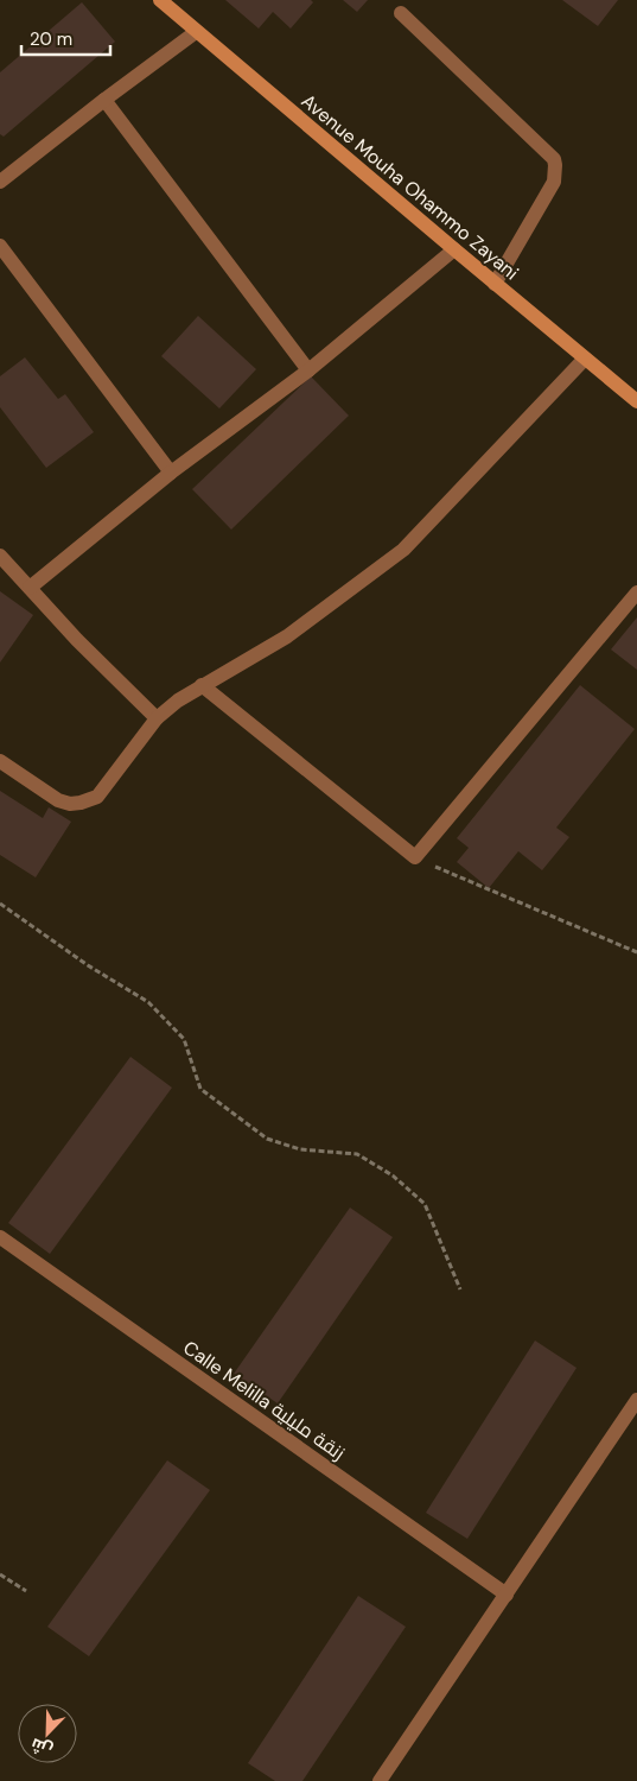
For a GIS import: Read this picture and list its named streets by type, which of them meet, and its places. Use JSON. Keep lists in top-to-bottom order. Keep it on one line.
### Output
{"streets":{"street":["Avenue Mouha Ohammo Zayani","Calle Melilla زنقة مليلية"]},"scale_bar":"20 m","north":"bottom left"}
